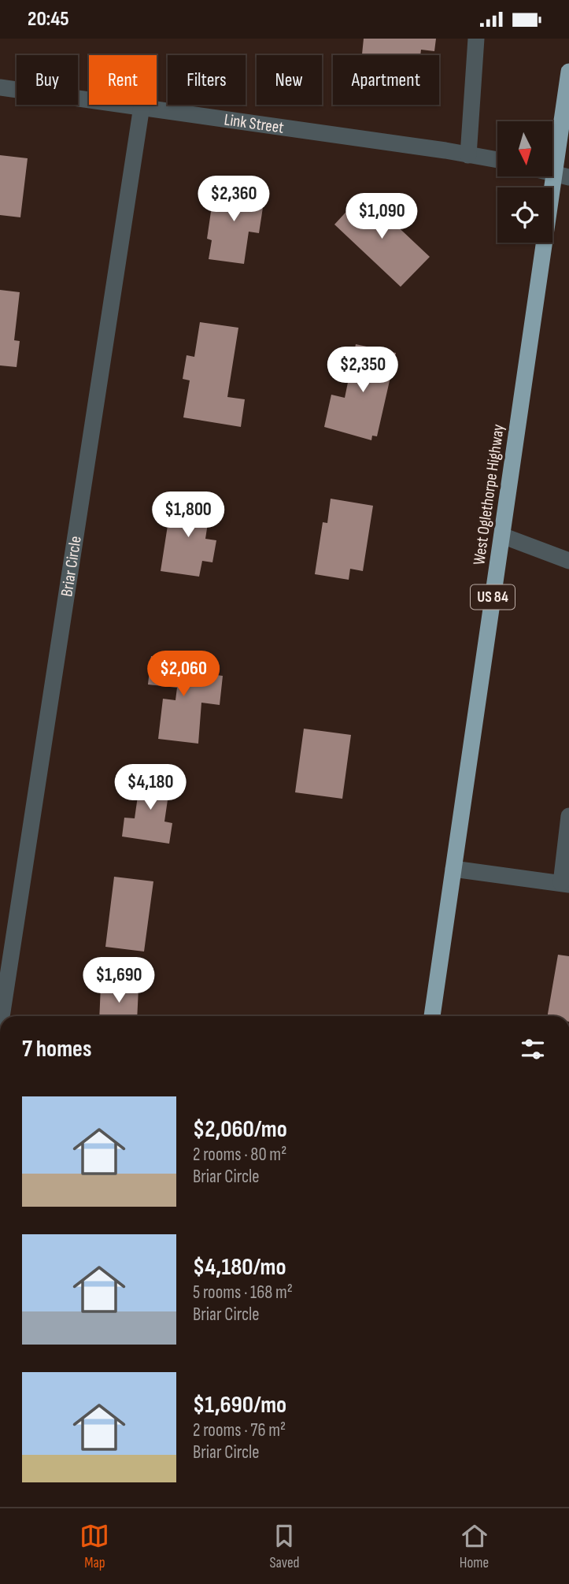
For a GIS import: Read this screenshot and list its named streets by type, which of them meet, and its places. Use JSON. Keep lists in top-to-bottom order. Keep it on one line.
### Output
{"streets":{"highway":["West Oglethorpe Highway","US 84"],"street":["Link Street","Briar Circle"]},"crossings":[["Link Street","Briar Circle"]],"north":"bottom","page":{"status":"20:45","chip":["Buy","Rent","Filters","New","Apartment"],"price":["$2,360","$1,090","$2,350","$1,800","$2,060","$4,180","$1,690"],"heading":"7 homes","list":[{"name":"$2,060/mo","note":"2 rooms · 80 m² · Briar Circle"},{"name":"$4,180/mo","note":"5 rooms · 168 m² · Briar Circle"},{"name":"$1,690/mo","note":"2 rooms · 76 m² · Briar Circle"}],"tabs":["Map","Saved","Home"]}}
